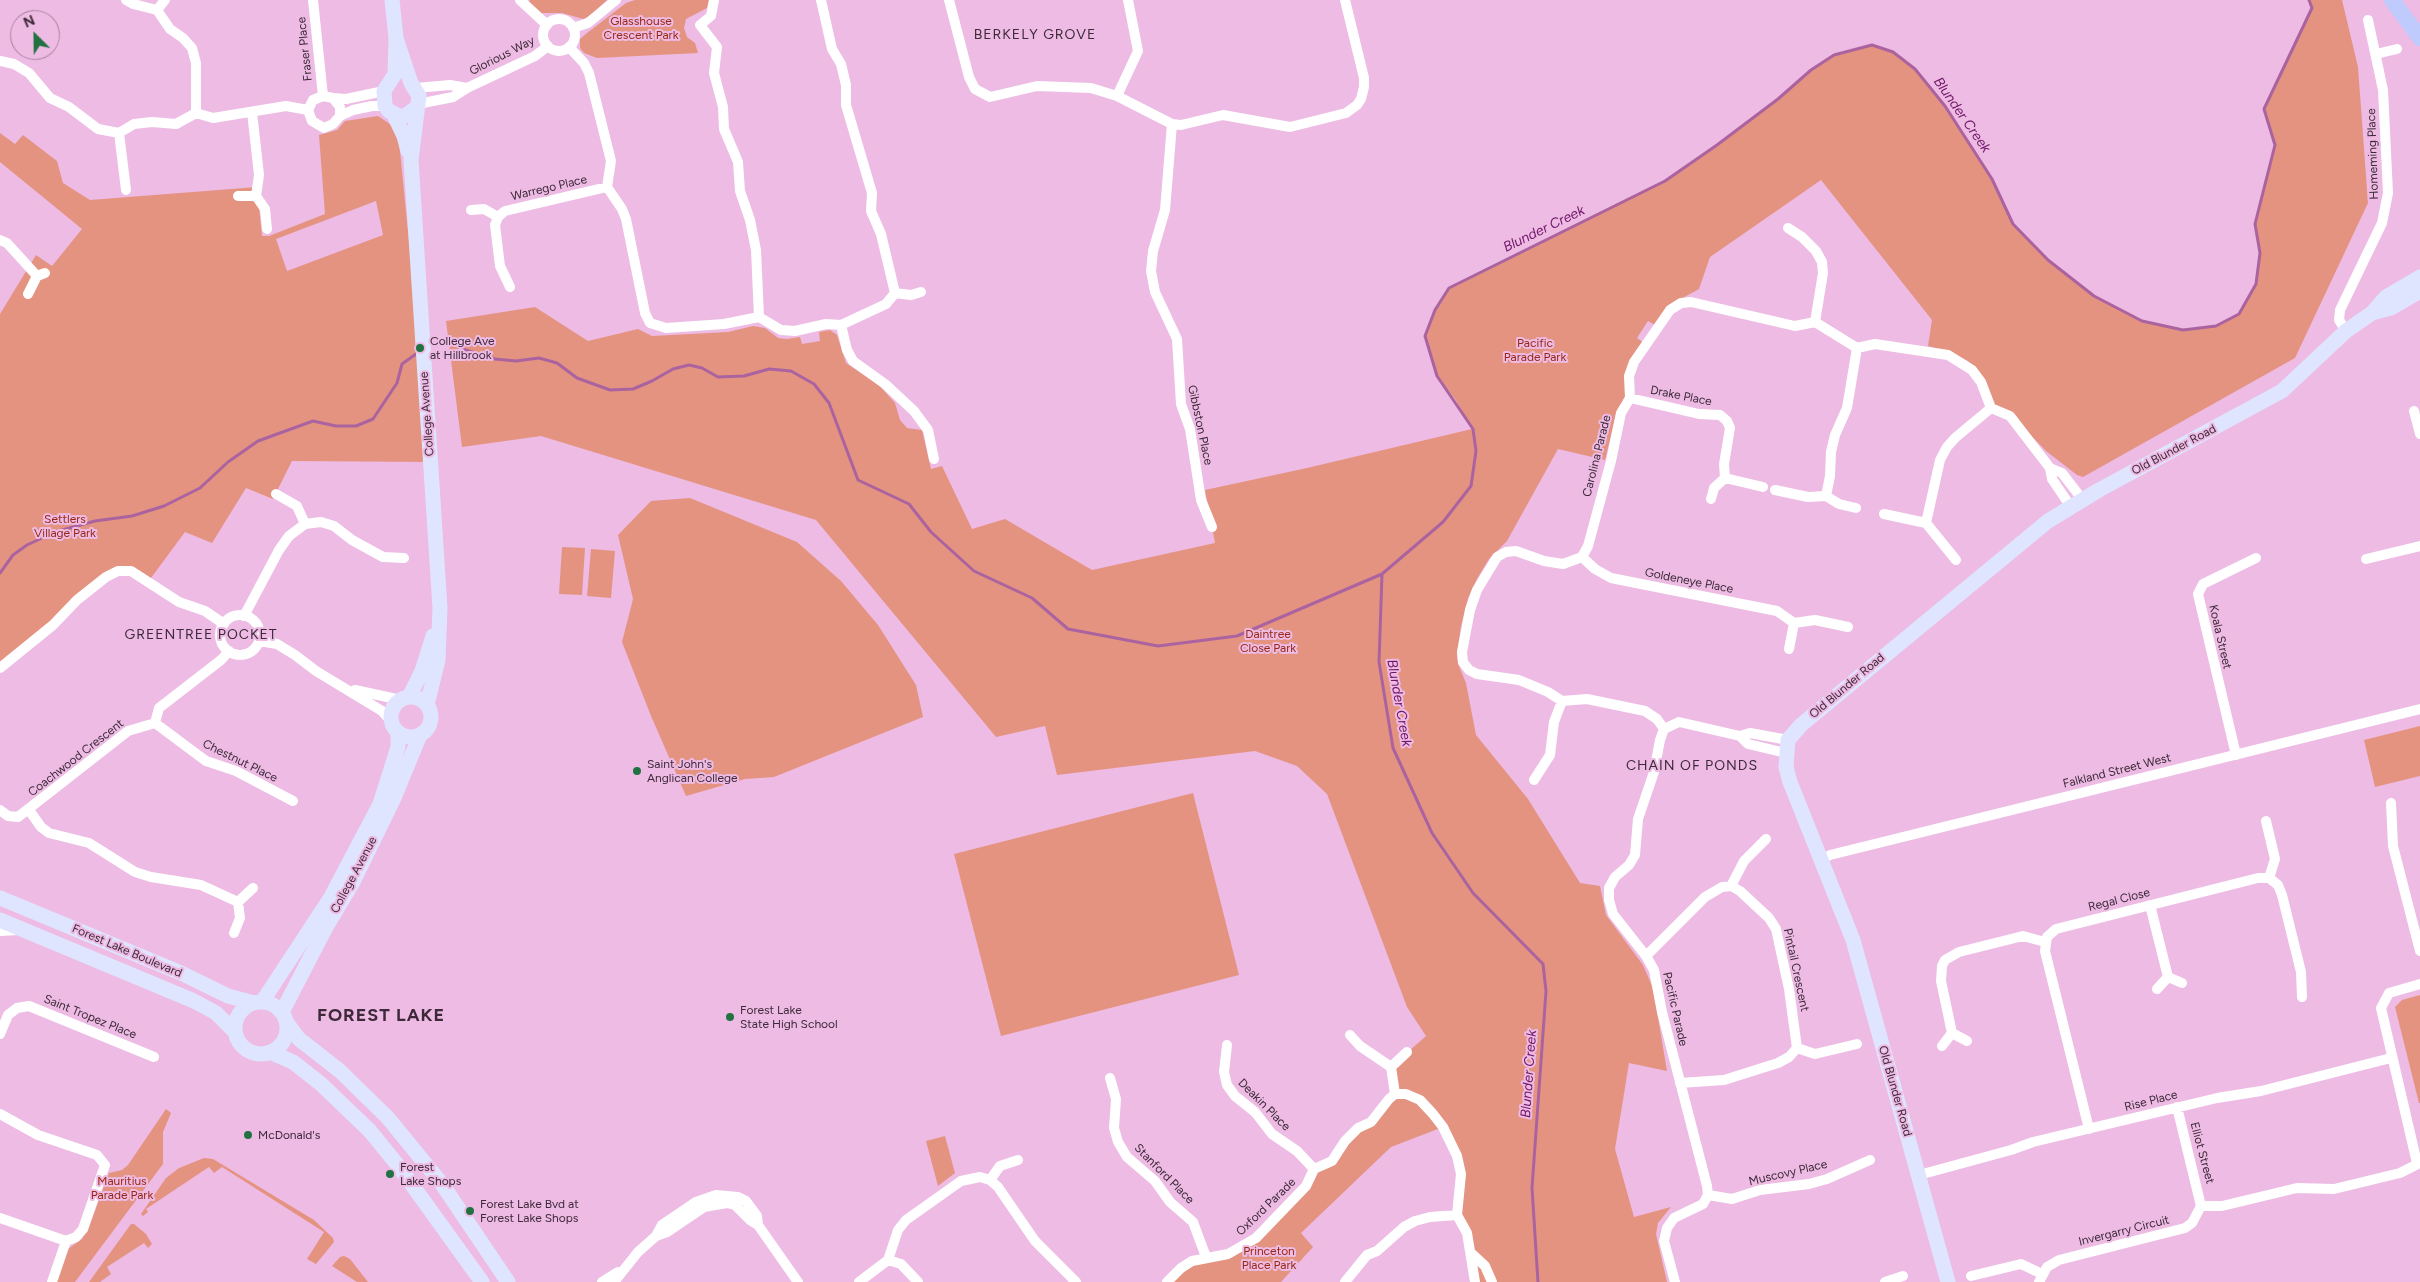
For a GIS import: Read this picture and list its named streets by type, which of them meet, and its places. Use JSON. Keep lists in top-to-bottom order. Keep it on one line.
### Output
{"streets":{"main road":["College Avenue","Old Blunder Road","Forest Lake Boulevard"],"street":["Fraser Place","Glorious Way","Homeming Place","Warrego Place","Drake Place","Gibbston Place","Carolina Parade","Goldeneye Place","Koala Street","Coachwood Crescent","Chestnut Place","Falkland Street West","Regal Close","Pintail Crescent","Pacific Parade","Saint Tropez Place","Rise Place","Deakin Place","Elliot Street","Muscovy Place","Stanford Place","Oxford Parade","Invergarry Circuit"]},"crossings":[["Glorious Way","College Avenue"],["Homeming Place","Old Blunder Road"],["Drake Place","Carolina Parade"],["College Avenue","Forest Lake Boulevard"],["Old Blunder Road","Falkland Street West"],["Old Blunder Road","Rise Place"],["Carolina Parade","Goldeneye Place"],["Koala Street","Falkland Street West"],["Coachwood Crescent","Chestnut Place"],["Pacific Parade","Muscovy Place"],["Rise Place","Elliot Street"],["Deakin Place","Oxford Parade"],["Elliot Street","Invergarry Circuit"],["Stanford Place","Oxford Parade"]],"districts":["BERKELY GROVE","GREENTREE POCKET","CHAIN OF PONDS","FOREST LAKE"],"water":["Blunder Creek"],"parks":["Glasshouse Crescent Park","Pacific Parade Park","Settlers Village Park","Daintree Close Park","Mauritius Parade Park","Princeton Place Park"],"places":["College Ave at Hillbrook","Saint John's Anglican College","Forest Lake State High School","McDonald's","Forest Lake Shops","Forest Lake Bvd at Forest Lake Shops"],"north":"top left"}
